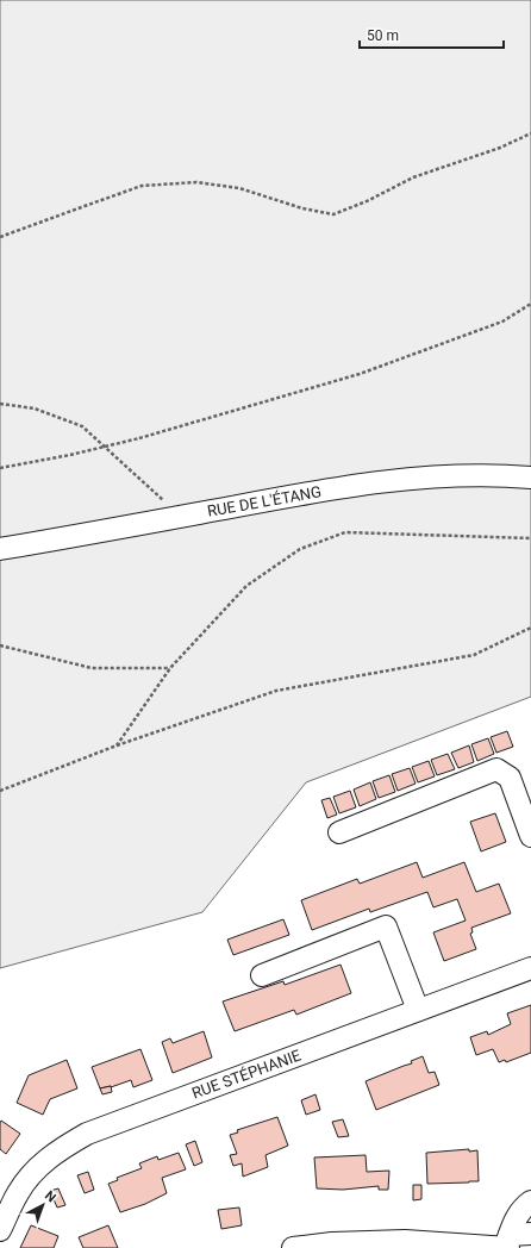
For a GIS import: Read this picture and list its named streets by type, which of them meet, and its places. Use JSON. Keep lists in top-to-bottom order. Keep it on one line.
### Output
{"streets":{"street":["RUE DE L'ÉTANG","RUE STÉPHANIE"]},"scale_bar":"50 m","north":"top right"}
